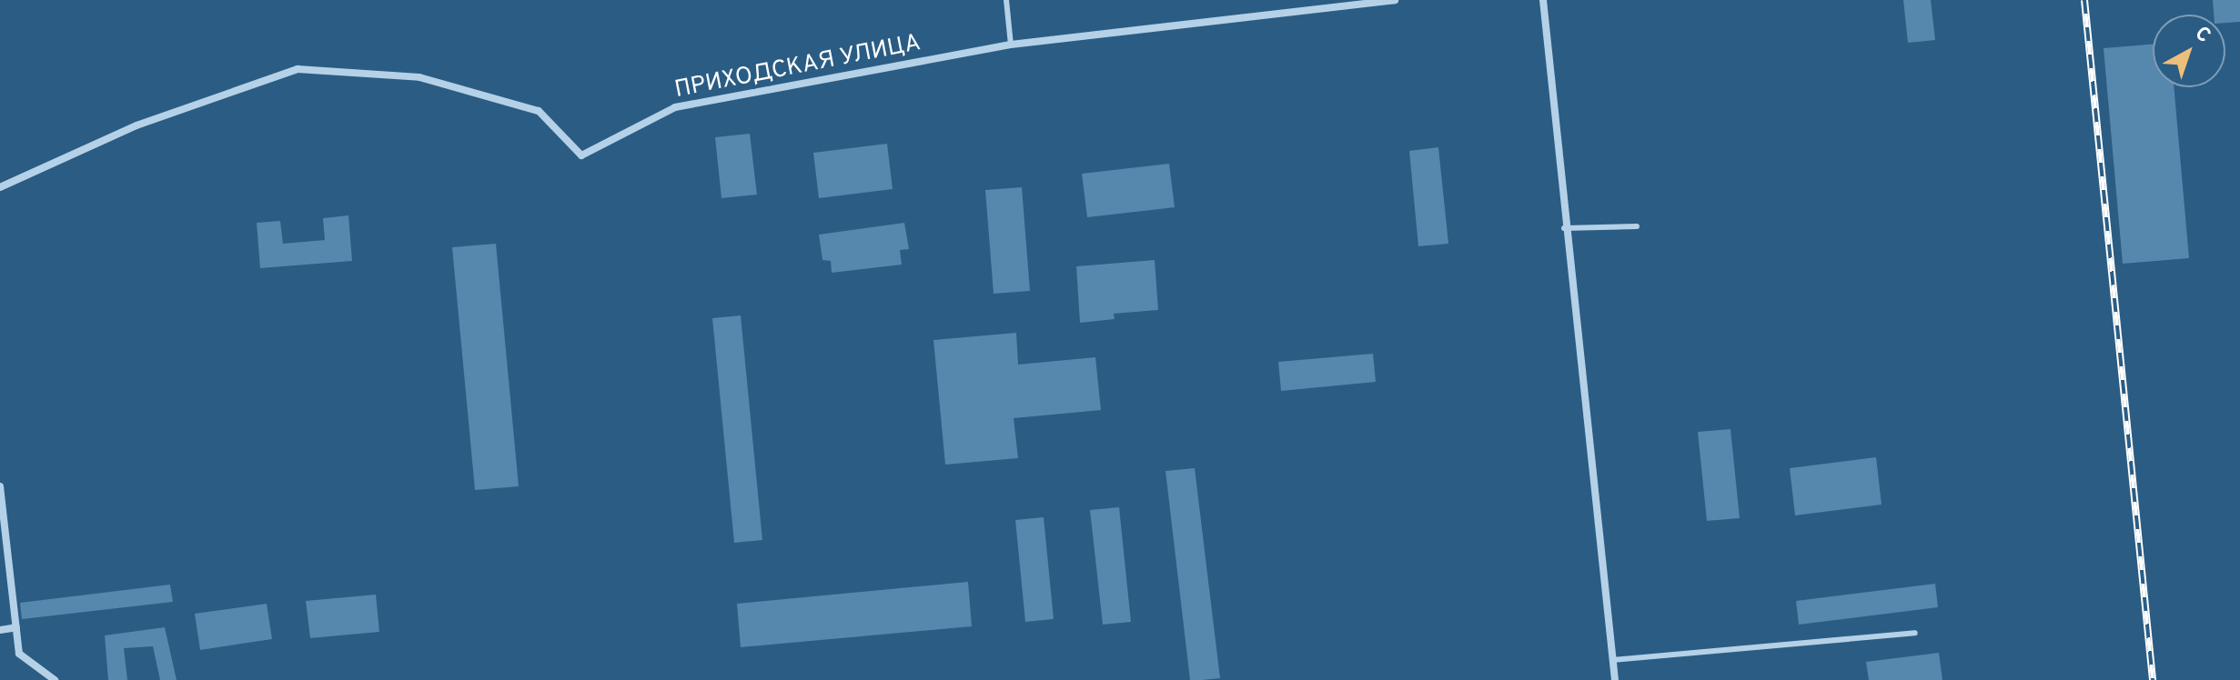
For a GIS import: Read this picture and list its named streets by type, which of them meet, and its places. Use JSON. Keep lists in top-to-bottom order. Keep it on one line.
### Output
{"streets":{"street":["ПРИХОДСКАЯ УЛИЦА"]},"north":"top right"}
